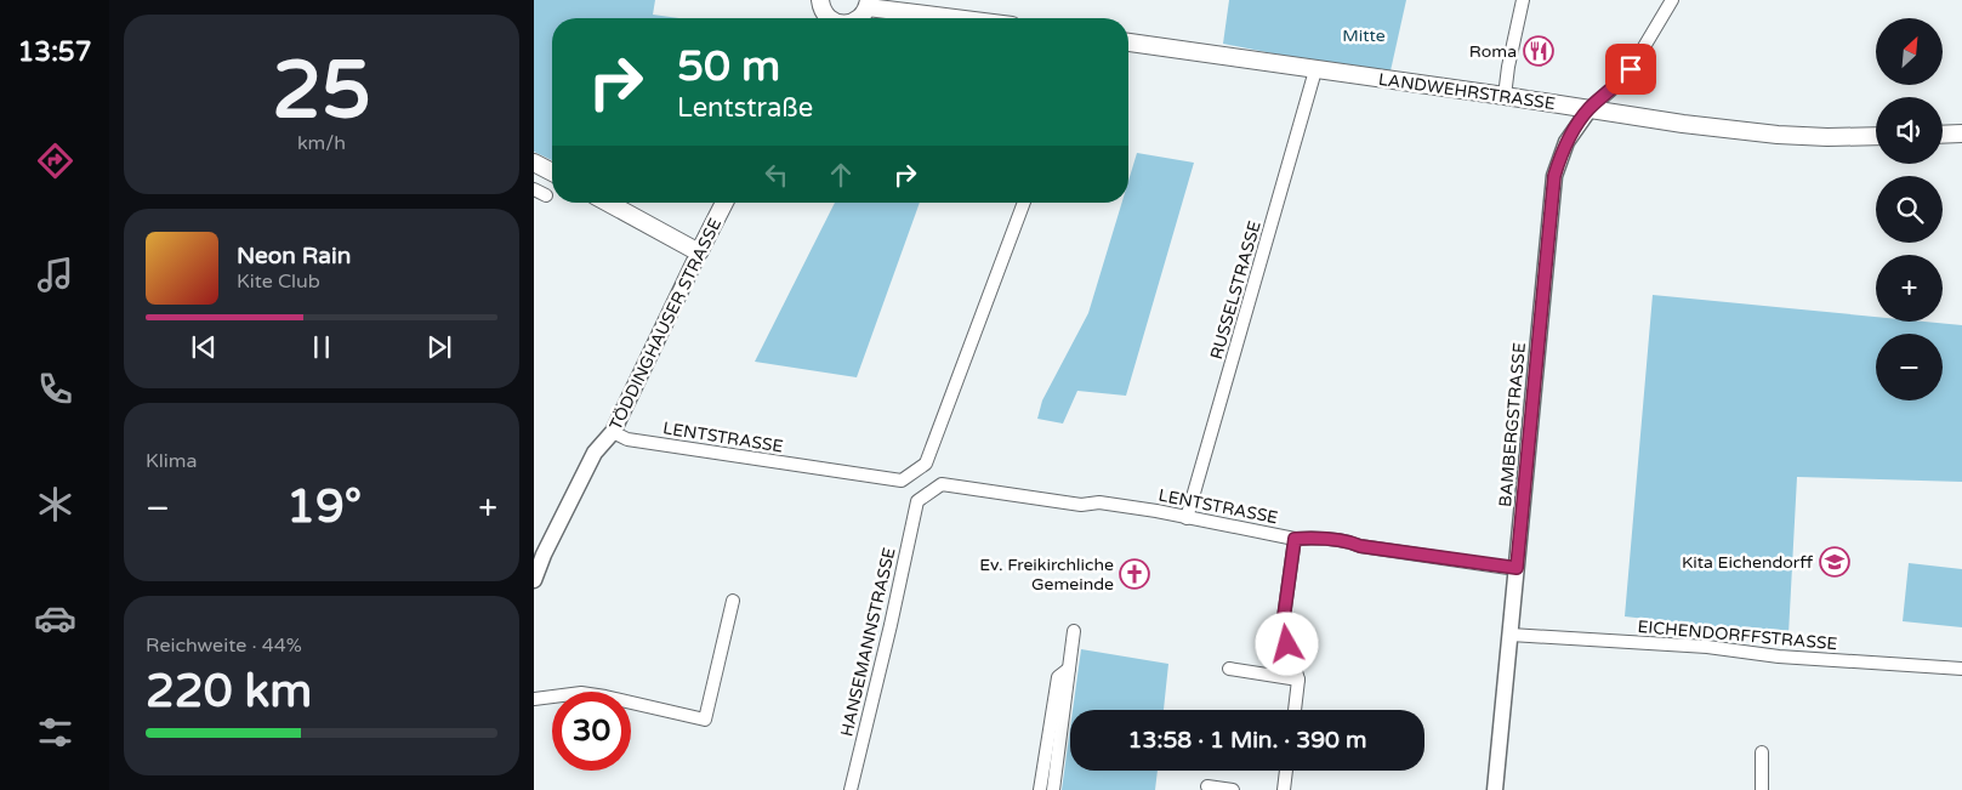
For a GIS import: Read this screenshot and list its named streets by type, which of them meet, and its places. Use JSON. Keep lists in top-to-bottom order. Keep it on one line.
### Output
{"streets":{"main road":["LANDWEHRSTRASSE","TÖDDINGHAUSER STRASSE"],"street":["RUSSELSTRASSE","BAMBERGSTRASSE","LENTSTRASSE","EICHENDORFFSTRASSE","HANSEMANNSTRASSE"]},"crossings":[["LANDWEHRSTRASSE","RUSSELSTRASSE"],["LANDWEHRSTRASSE","BAMBERGSTRASSE"],["RUSSELSTRASSE","LENTSTRASSE"],["TÖDDINGHAUSER STRASSE","LENTSTRASSE"],["BAMBERGSTRASSE","LENTSTRASSE"],["BAMBERGSTRASSE","EICHENDORFFSTRASSE"],["LENTSTRASSE","HANSEMANNSTRASSE"]],"parks":["Mitte"],"places":{"restaurant":["Roma"],"school or university":["Kita Eichendorff"],"church":["Ev. Freikirchliche Gemeinde"]},"north":"top right","page":{"tabs":"13:57","tile":[["25","km/h"],"Klima",["Reichweite · 44%","220 km"]],"map_buttons":["+","−"],"turn":["50 m","Lentstraße"],"song":["Neon Rain","Kite Club"],"heat":["−","19°","+"],"limit":"30","trip":"13:58 · 1 Min. · 390 m"}}
